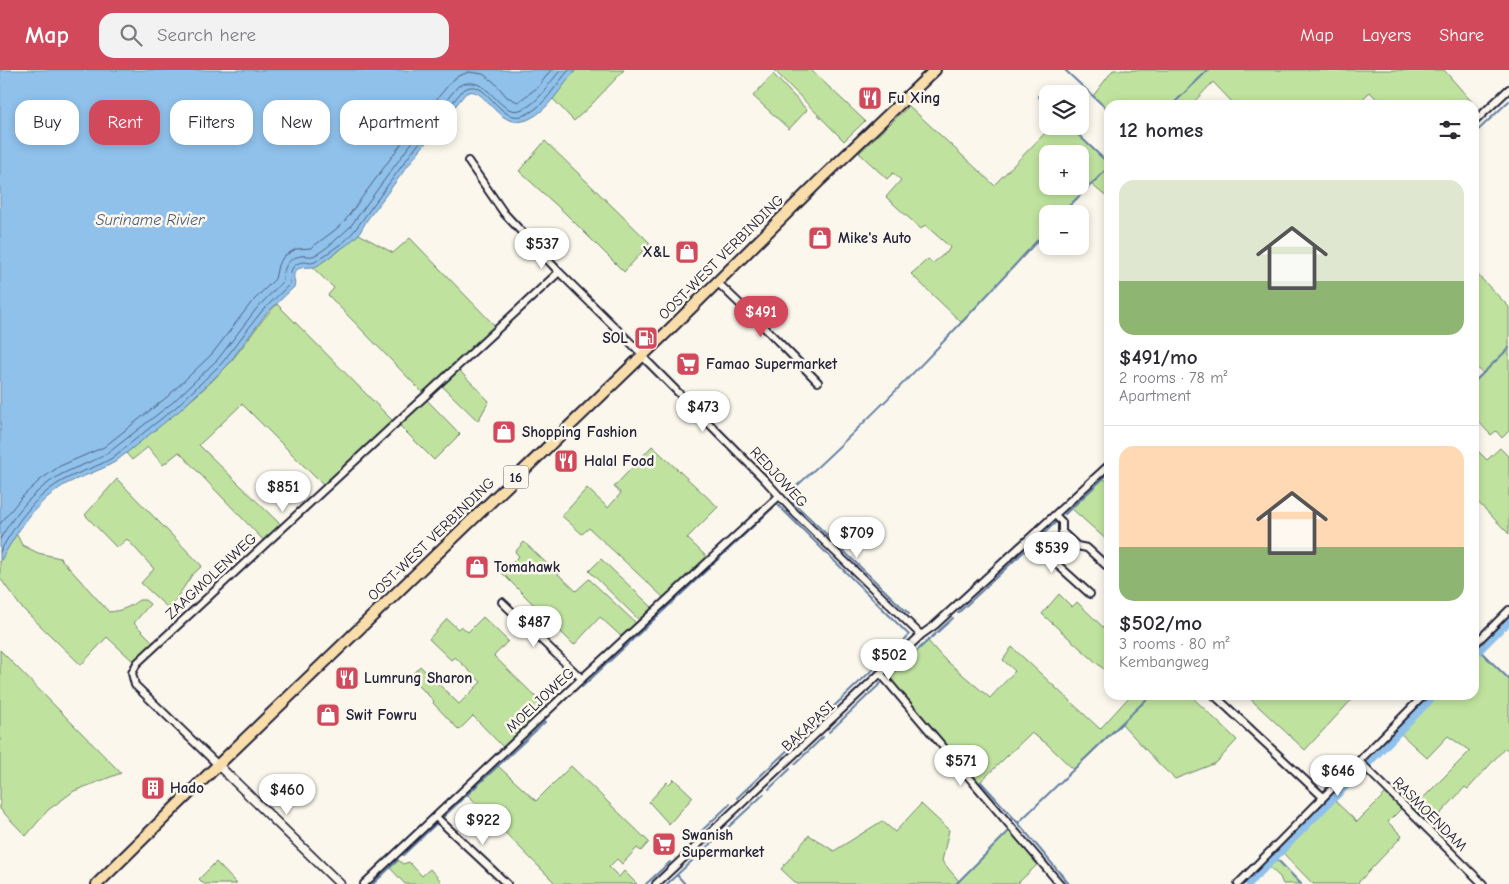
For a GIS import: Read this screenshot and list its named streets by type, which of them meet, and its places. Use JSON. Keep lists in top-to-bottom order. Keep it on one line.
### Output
{"streets":{"main road":["OOST-WEST VERBINDING","16"],"street":["REDJOWEG","ZAAGMOLENWEG","MOELJOWEG","BAKAPASI","RASMOENDAM"]},"crossings":[["OOST-WEST VERBINDING","REDJOWEG"],["OOST-WEST VERBINDING","ZAAGMOLENWEG"],["REDJOWEG","ZAAGMOLENWEG"],["REDJOWEG","MOELJOWEG"],["REDJOWEG","BAKAPASI"]],"water":["Suriname Rivier"],"places":{"restaurant":["Fu Xing","Halal Food","Lumrung Sharon"],"shop":["Mike's Auto","X&L","Shopping Fashion","Tomahawk","Swit Fowru"],"fuel station":["SOL"],"supermarket":["Famao Supermarket","Swanish Supermarket"],"building":["Hado"]},"page":{"header":"Map","search":"Search here","nav":["Map","Layers","Share"],"map_buttons":["+","−"],"chip":["Buy","Rent","Filters","New","Apartment"],"heading":"12 homes","list":[{"name":"$491/mo","note":"2 rooms · 78 m² · Apartment"},{"name":"$502/mo","note":"3 rooms · 80 m² · Kembangweg"}],"price":["$537","$491","$473","$851","$709","$539","$487","$502","$571","$646","$460","$922"]}}
